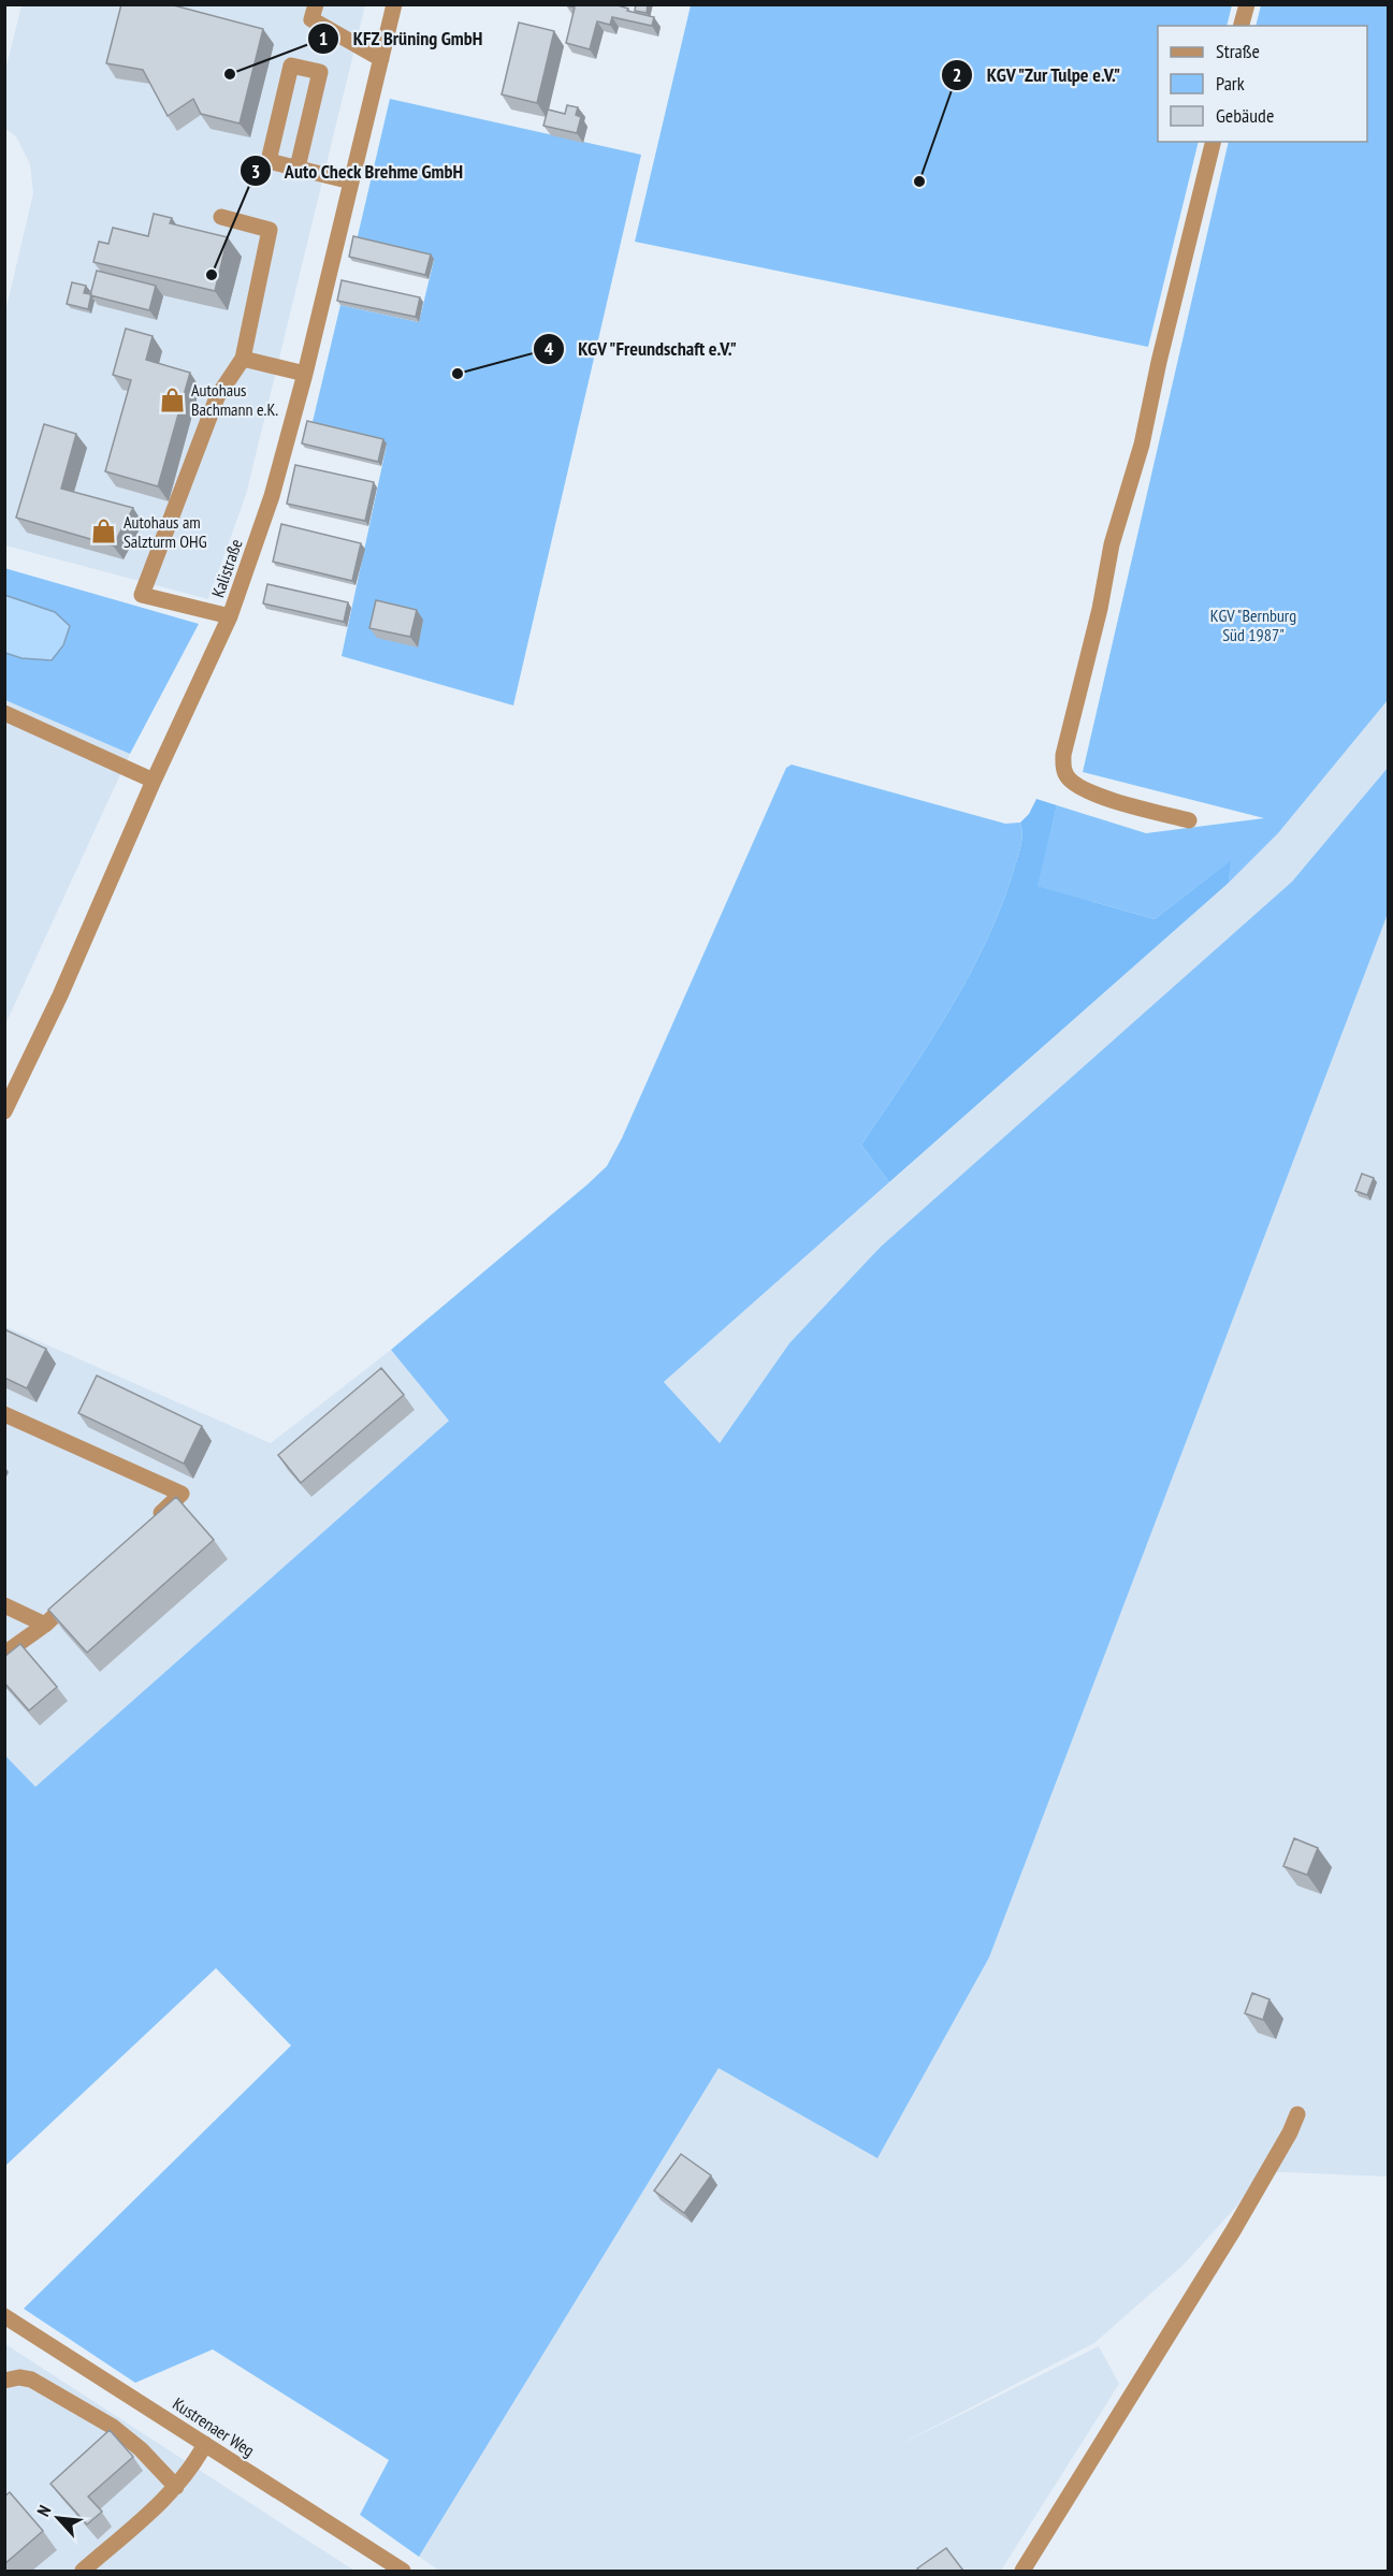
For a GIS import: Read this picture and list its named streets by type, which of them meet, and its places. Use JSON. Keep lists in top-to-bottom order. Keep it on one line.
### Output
{"streets":{"street":["Kalistraße","Kustrenaer Weg"]},"parks":["KGV \"Bernburg Süd 1987\""],"places":{"other":["KFZ Brüning GmbH","KGV \"Zur Tulpe e.V.\"","Auto Check Brehme GmbH","KGV \"Freundschaft e.V.\""],"shop":["Autohaus Bachmann e.K.","Autohaus am Salzturm OHG"]},"legend":["Straße","Park","Gebäude"],"north":"top left"}
